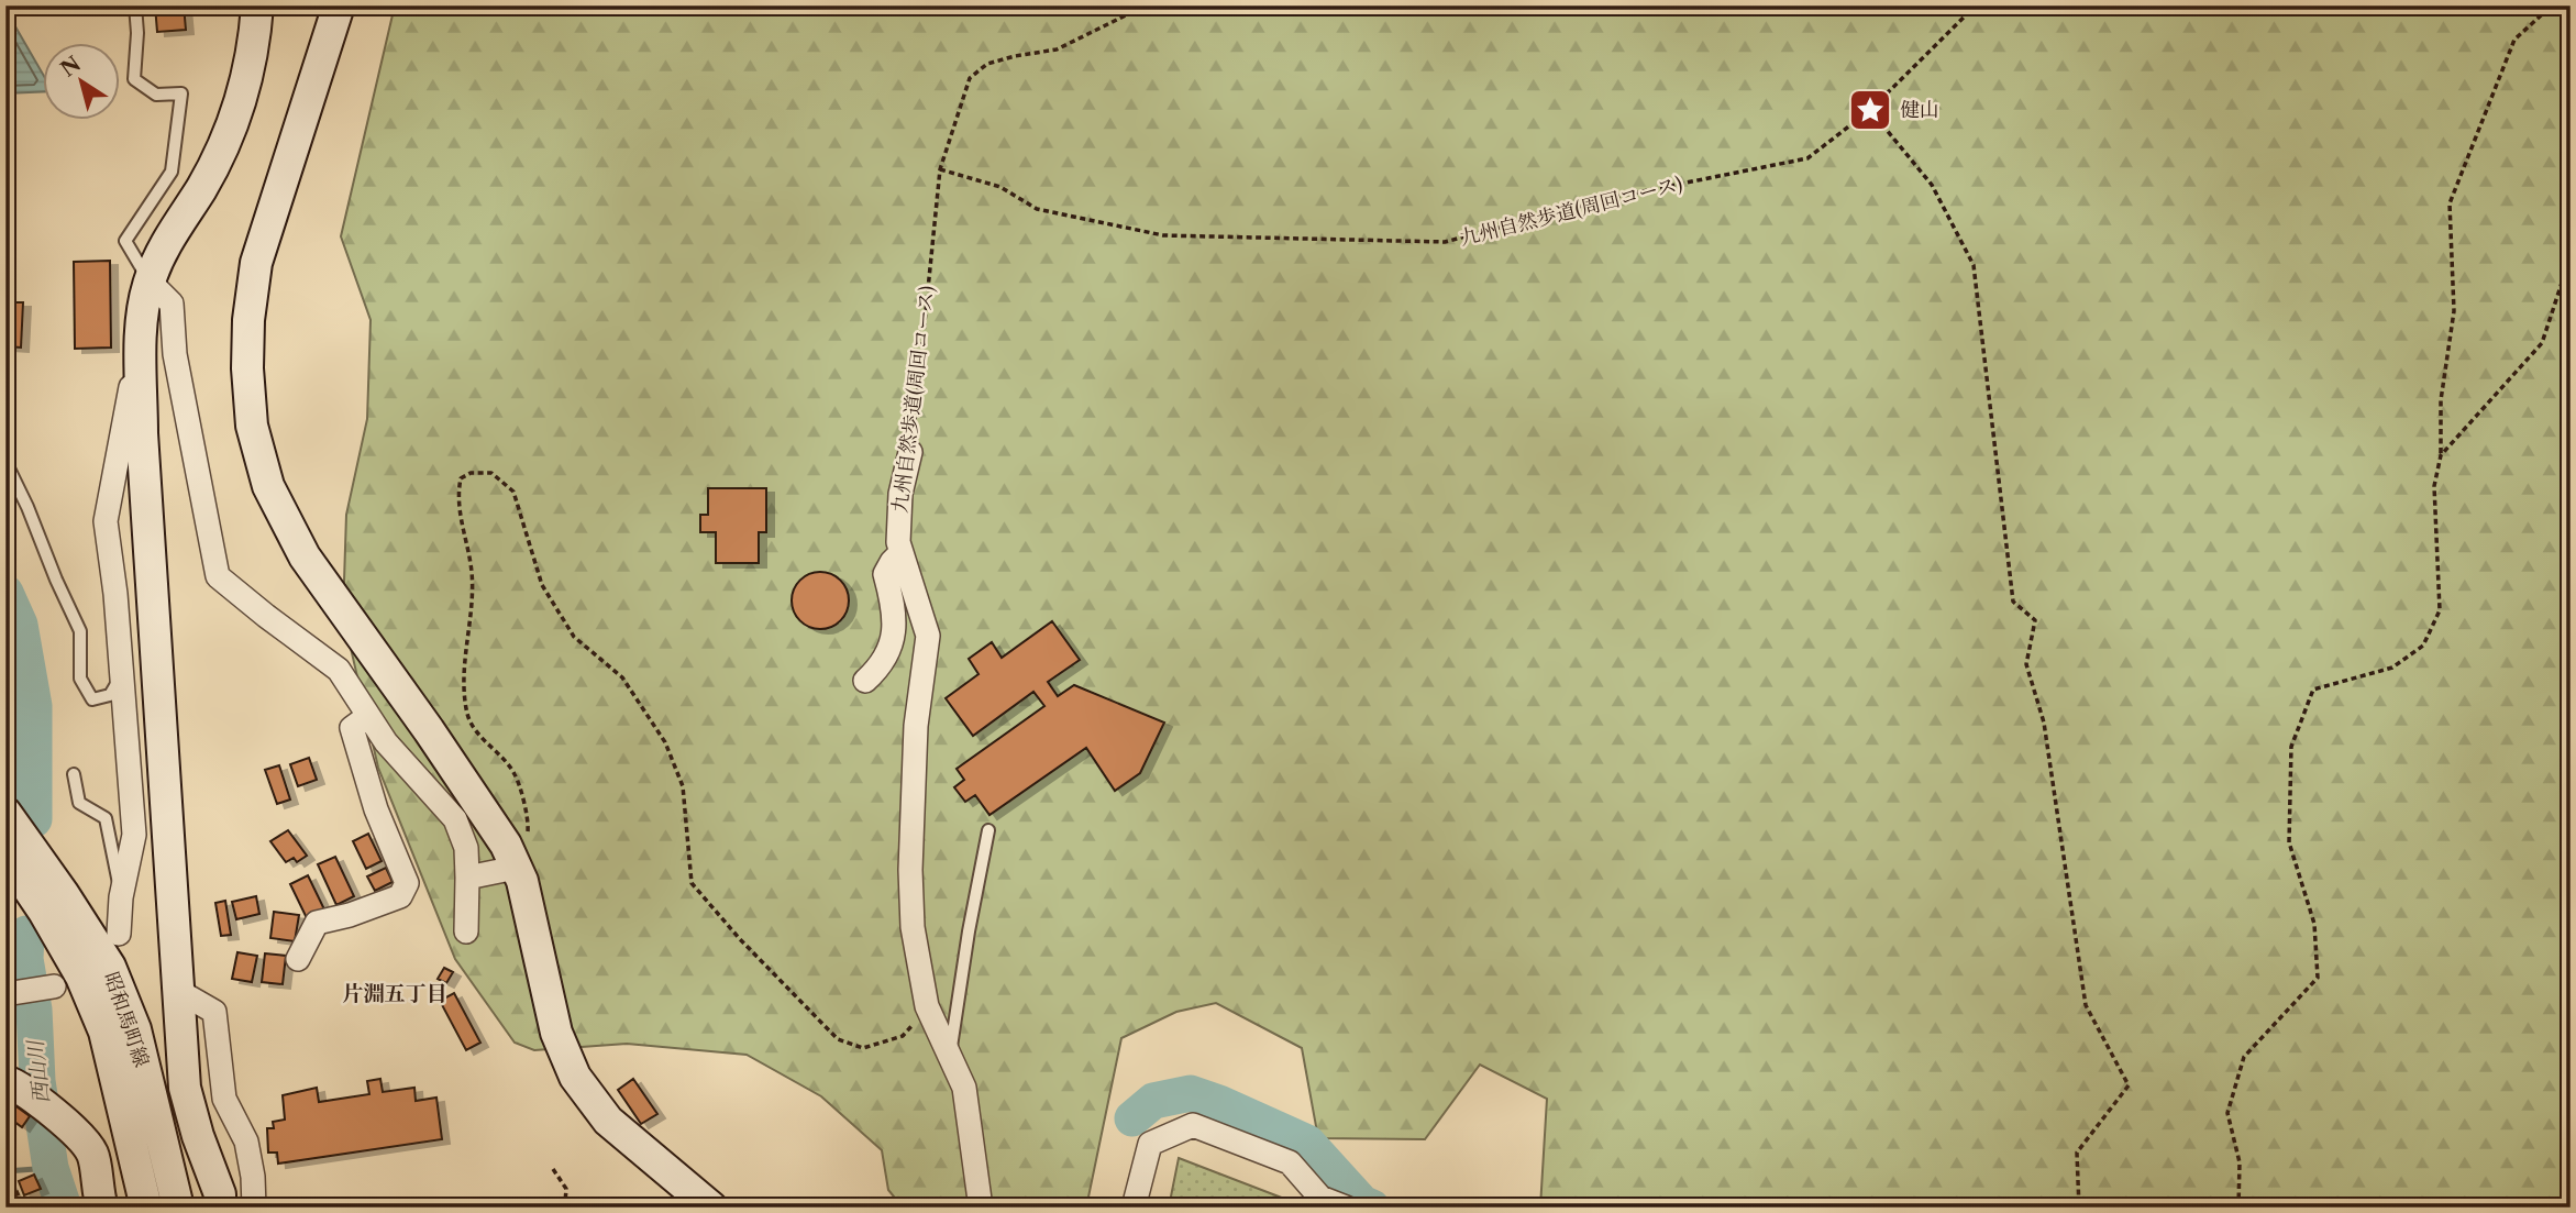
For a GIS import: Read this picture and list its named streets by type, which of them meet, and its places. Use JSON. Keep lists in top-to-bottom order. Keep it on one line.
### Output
{"streets":{"street":["九州自然歩道(周回コース)","昭和馬町線"]},"districts":["片淵五丁目"],"water":["西山川"],"places":{"place":["健山"]},"north":"top left"}
